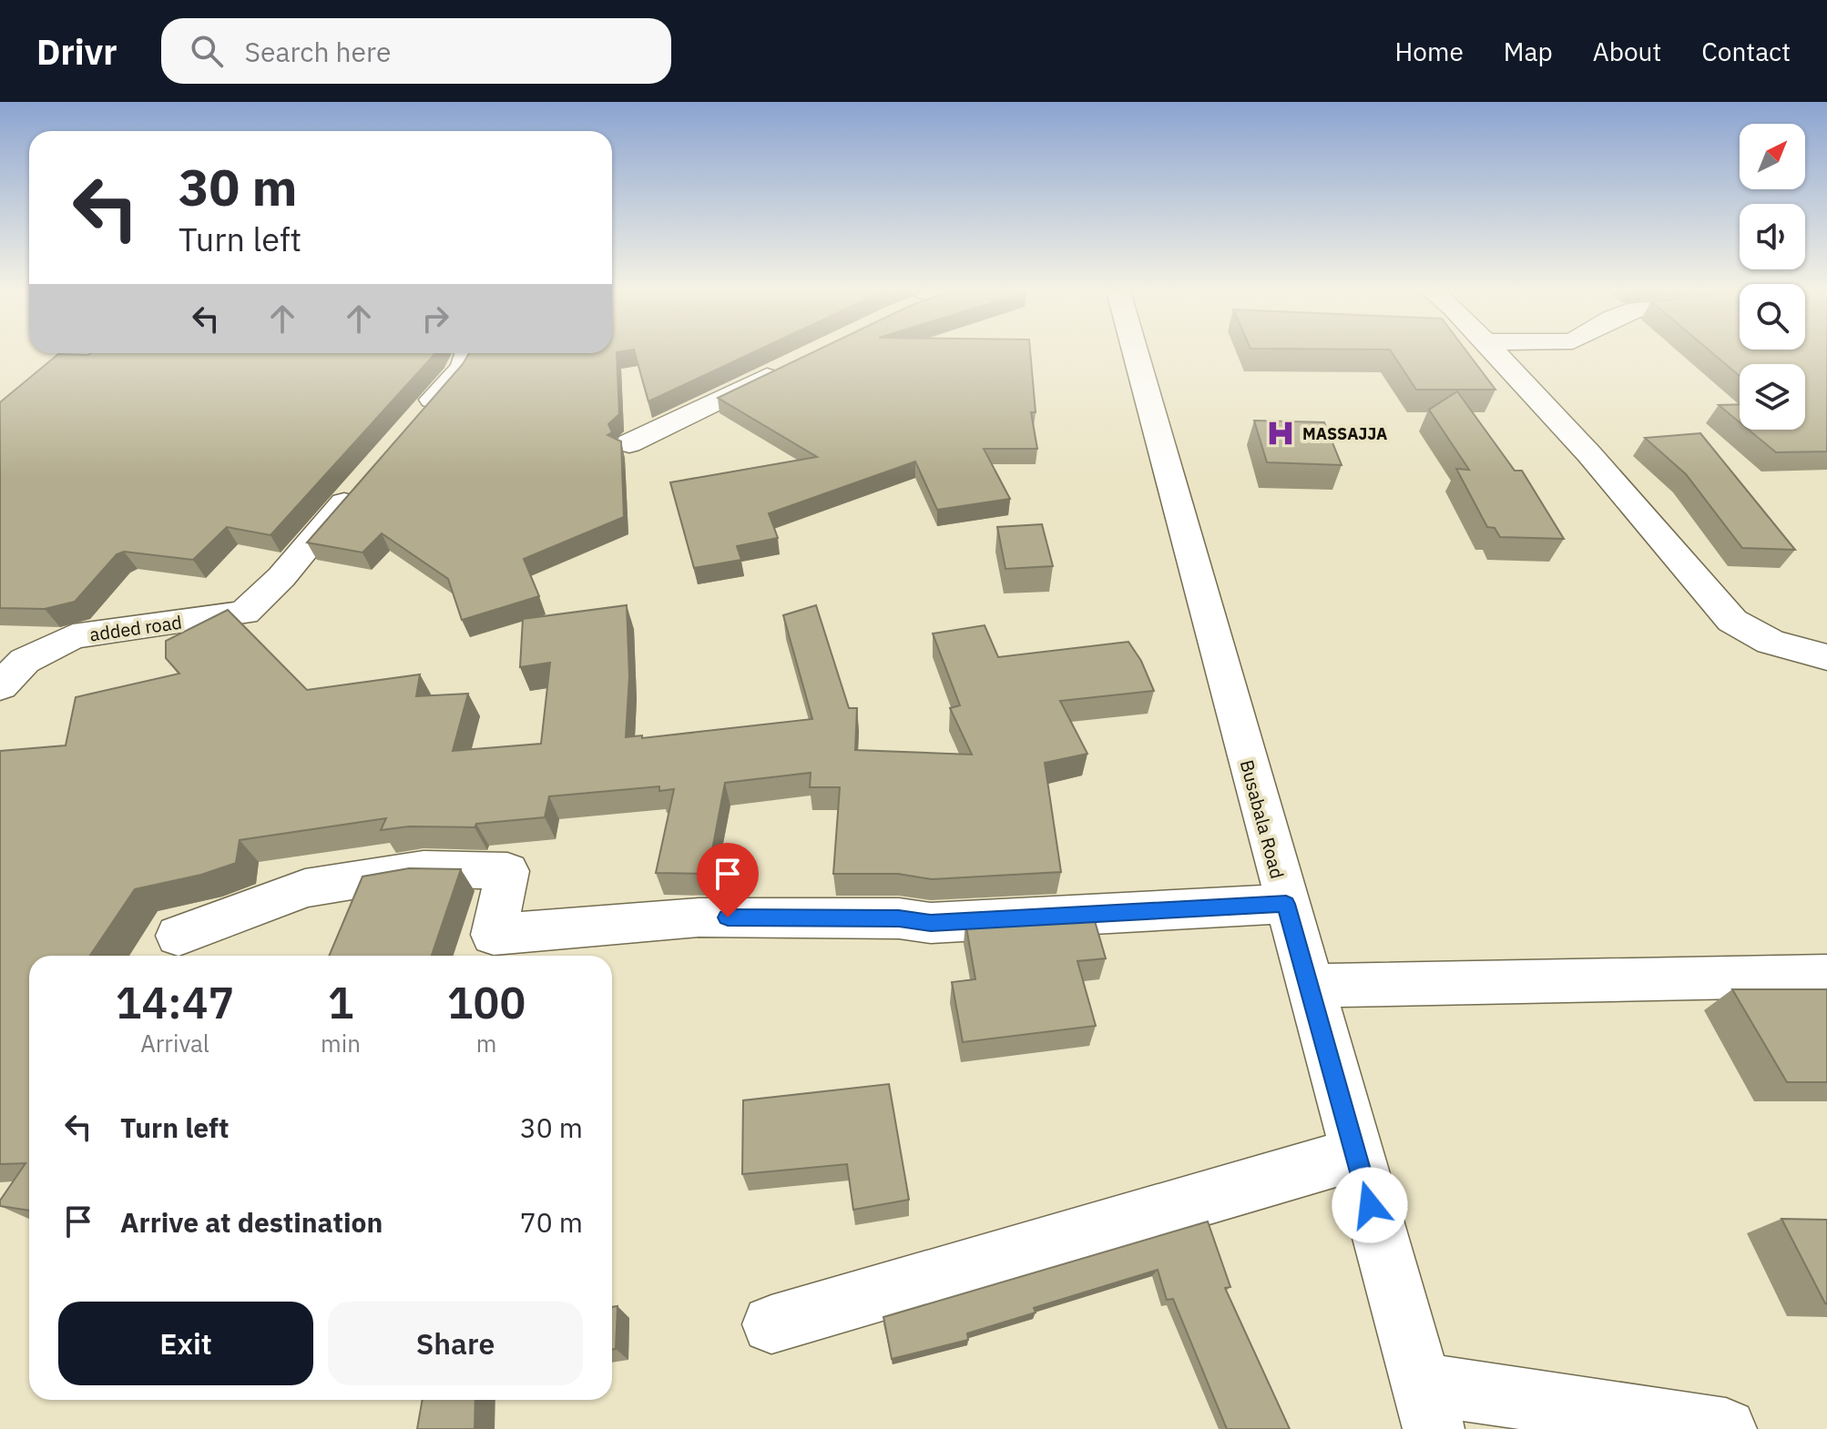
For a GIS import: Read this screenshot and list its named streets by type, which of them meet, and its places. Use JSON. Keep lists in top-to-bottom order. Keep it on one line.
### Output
{"streets":{"street":["added road","Busabala Road"]},"places":{"hospital":["MASSAJJA"]},"north":"top right","page":{"header":"Drivr","search":"Search here","nav":["Home","Map","About","Contact"],"turn":["30 m","Turn left"],"eta":["14:47","Arrival","1","min","100","m"],"list":[{"name":"Turn left","value":"30 m"},{"name":"Arrive at destination","value":"70 m"}],"buttons":["Exit","Share"]}}
